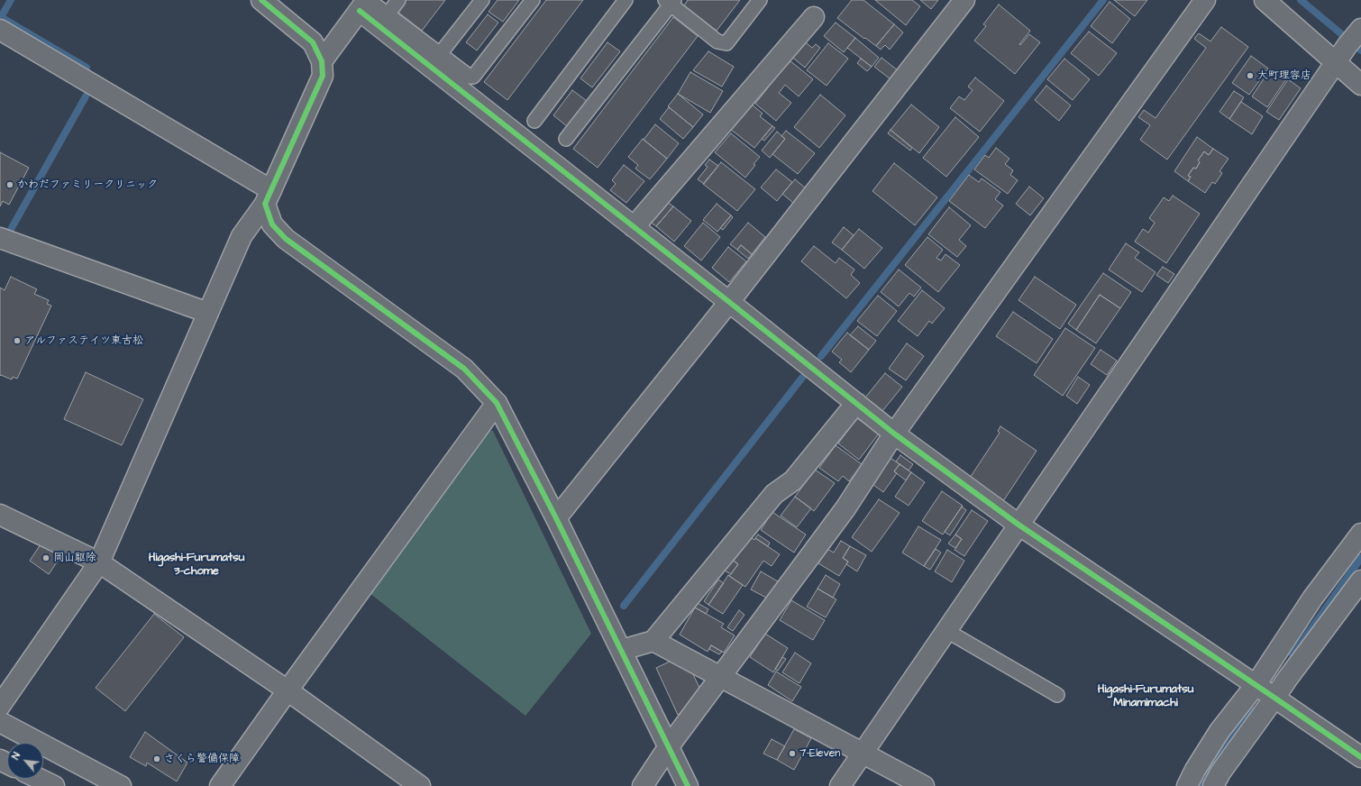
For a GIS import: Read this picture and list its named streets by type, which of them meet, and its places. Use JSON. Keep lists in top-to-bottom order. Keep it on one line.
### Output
{"districts":["Higashi-Furumatsu 3-chome","Higashi-Furumatsu Minamimachi"],"places":["大町理容店","かわだファミリークリニック","アルファステイツ東古松","岡山駆除","7-Eleven","さくら警備保障"],"north":"top left"}
